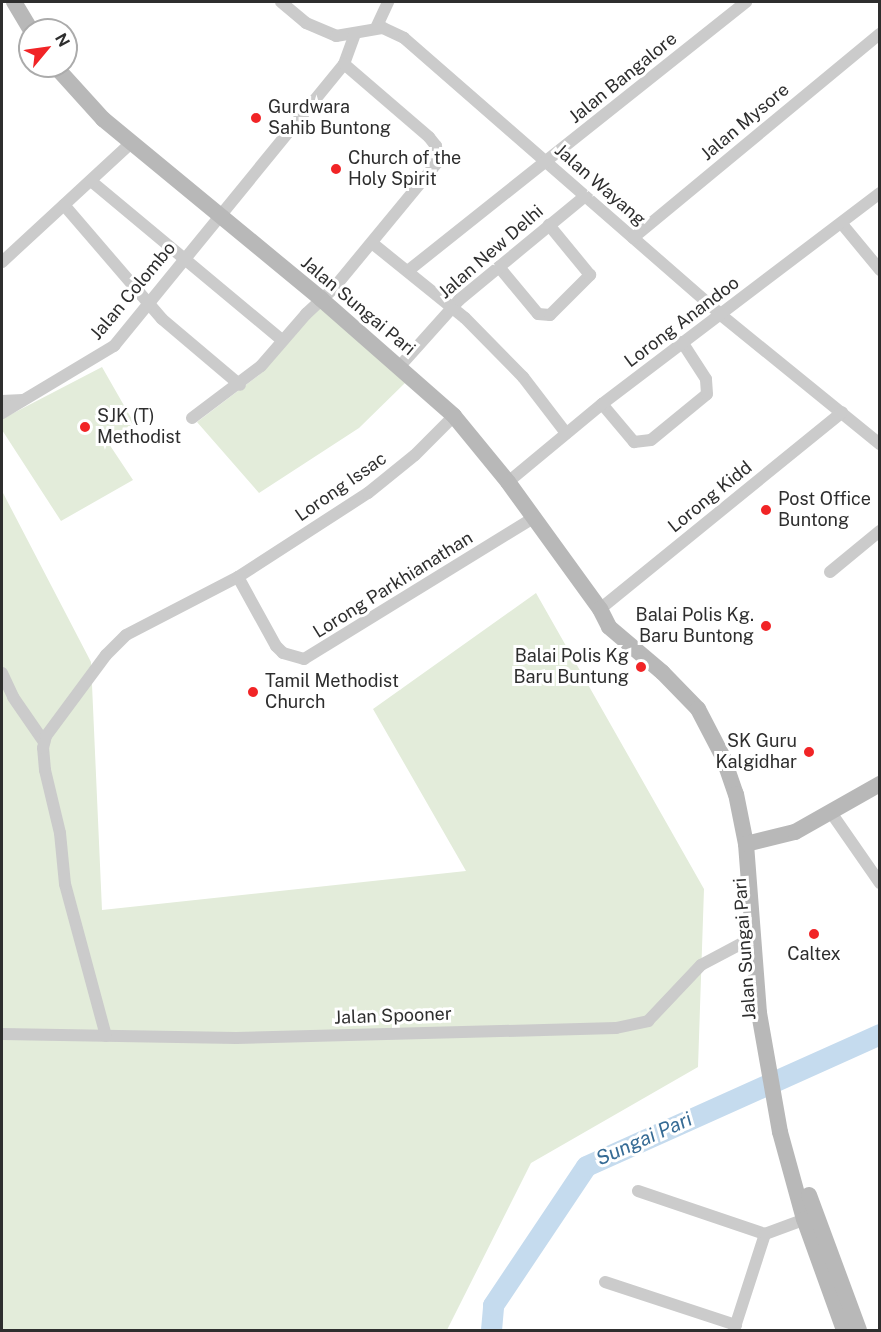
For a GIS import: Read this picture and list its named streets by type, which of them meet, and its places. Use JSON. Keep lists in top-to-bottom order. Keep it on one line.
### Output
{"streets":{"main road":["Jalan Sungai Pari"],"street":["Jalan Bangalore","Jalan Mysore","Jalan Wayang","Jalan New Delhi","Jalan Colombo","Lorong Anandoo","Lorong Issac","Lorong Kidd","Lorong Parkhianathan","Jalan Spooner"]},"crossings":[["Jalan Bangalore","Jalan Wayang"],["Jalan Mysore","Jalan Wayang"],["Jalan Wayang","Jalan New Delhi"],["Jalan Wayang","Lorong Anandoo"],["Jalan Wayang","Lorong Kidd"],["Jalan New Delhi","Jalan Sungai Pari"],["Jalan Colombo","Jalan Sungai Pari"],["Jalan Sungai Pari","Lorong Anandoo"],["Jalan Sungai Pari","Lorong Issac"],["Jalan Sungai Pari","Lorong Kidd"],["Jalan Sungai Pari","Lorong Parkhianathan"],["Jalan Sungai Pari","Jalan Spooner"],["Lorong Issac","Lorong Parkhianathan"]],"water":["Sungai Pari"],"places":["Gurdwara Sahib Buntong","Church of the Holy Spirit","SJK (T) Methodist","Post Office Buntong","Balai Polis Kg. Baru Buntong","Balai Polis Kg Baru Buntung","Tamil Methodist Church","SK Guru Kalgidhar","Caltex"],"north":"top right"}
